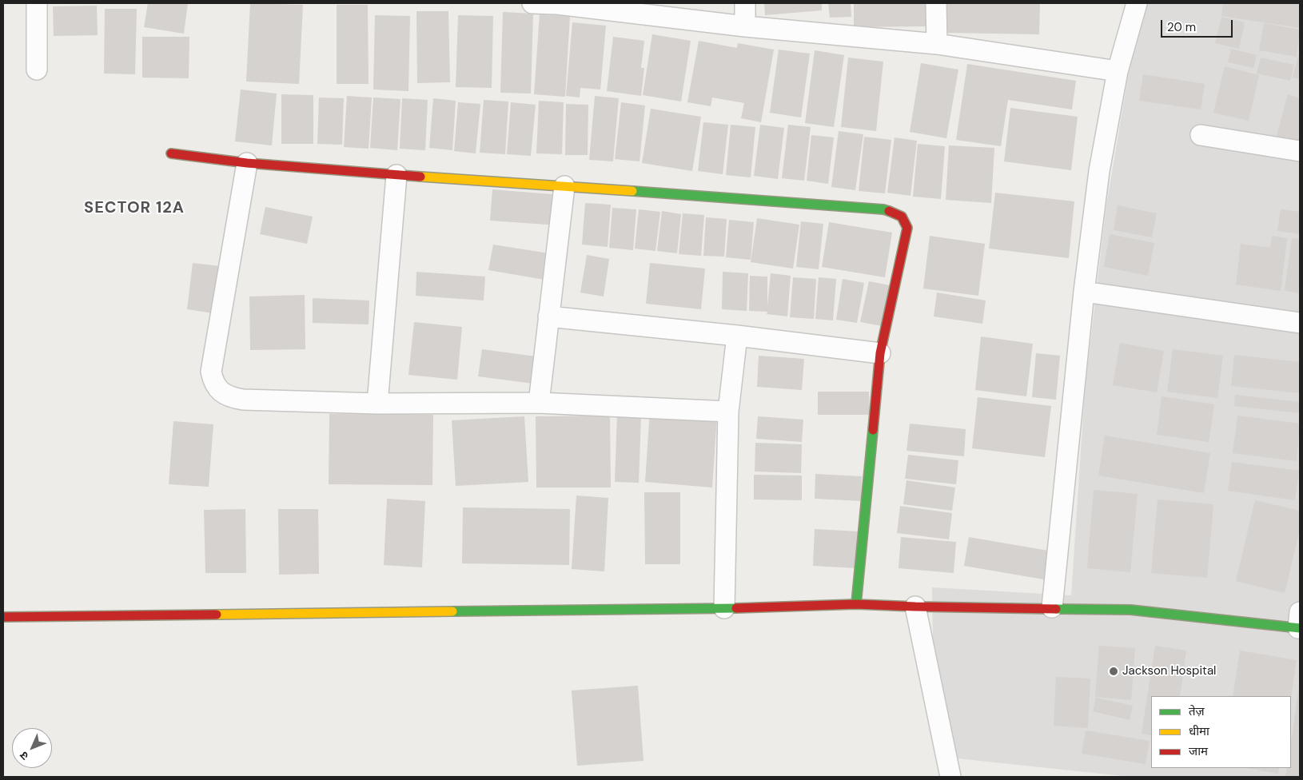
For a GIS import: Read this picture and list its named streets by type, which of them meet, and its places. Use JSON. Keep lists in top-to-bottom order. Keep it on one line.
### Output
{"districts":["SECTOR 12A"],"places":["Jackson Hospital"],"legend":["तेज़","धीमा","जाम"],"scale_bar":"20 m","north":"bottom left"}
